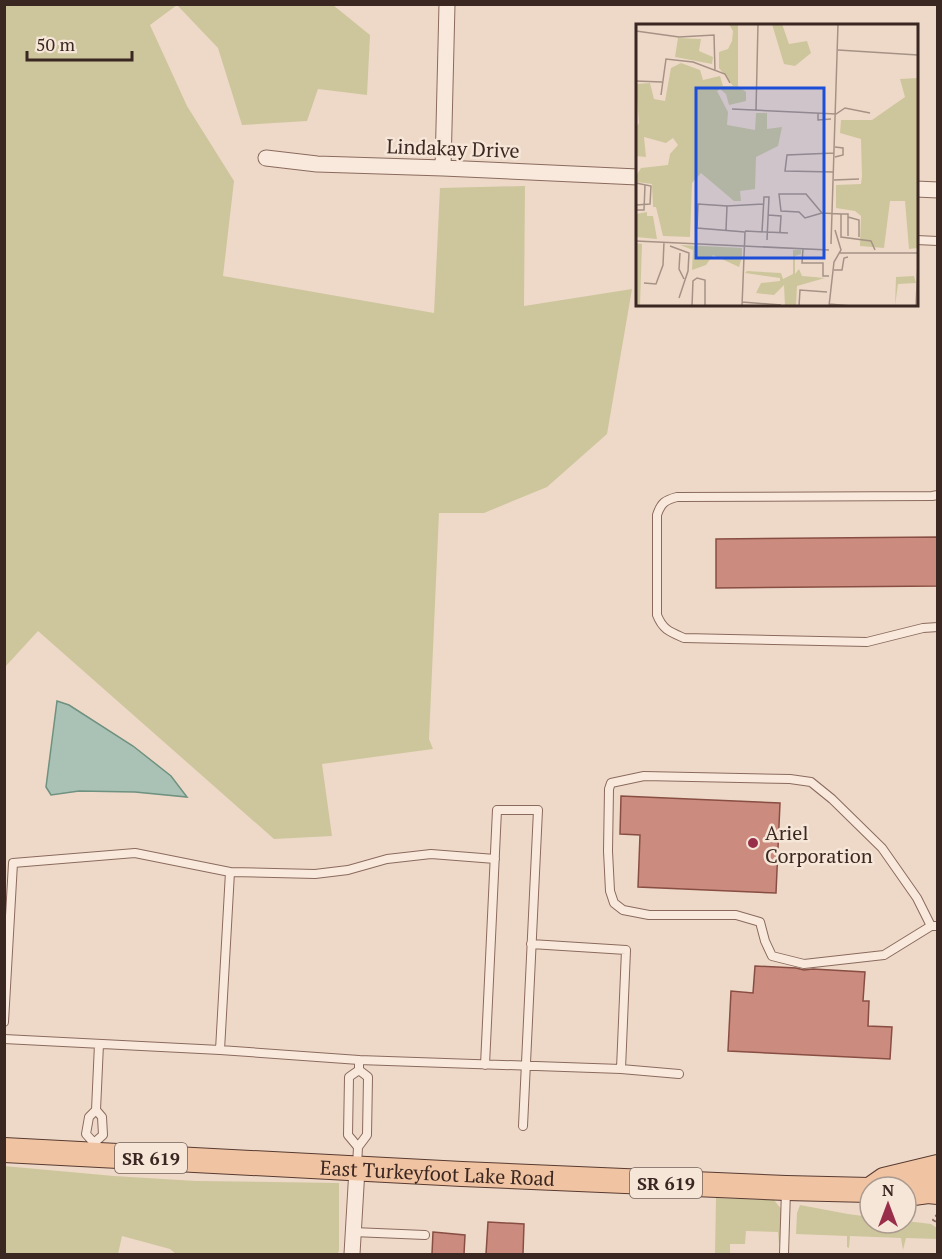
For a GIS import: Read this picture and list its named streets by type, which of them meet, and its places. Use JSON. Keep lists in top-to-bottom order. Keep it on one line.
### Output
{"streets":{"main road":["SR 619","East Turkeyfoot Lake Road"],"street":["Lindakay Drive"]},"places":["Ariel Corporation"],"scale_bar":"50 m","north":"top"}
